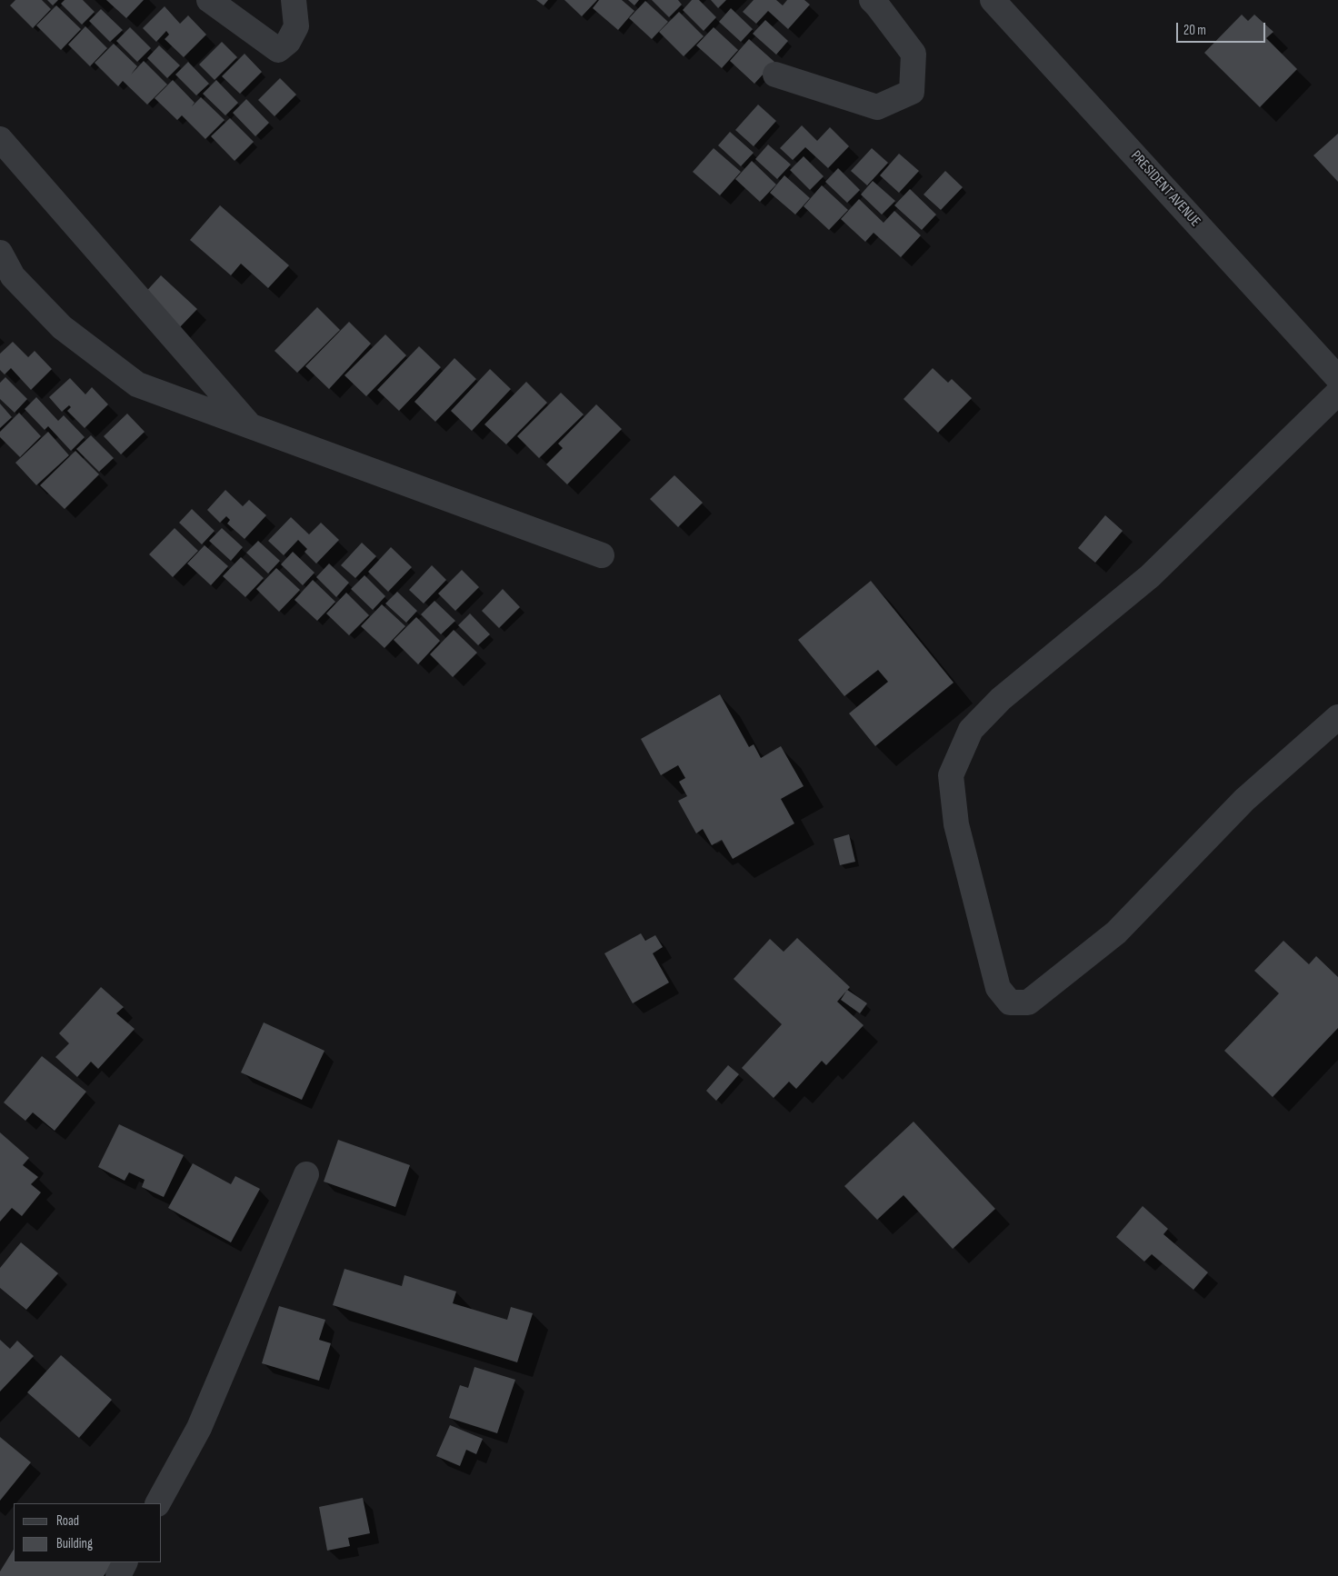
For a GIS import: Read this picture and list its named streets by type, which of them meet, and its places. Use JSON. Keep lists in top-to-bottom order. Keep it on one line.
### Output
{"streets":{"street":["PRESIDENT AVENUE"]},"legend":["Road","Building"],"scale_bar":"20 m"}
